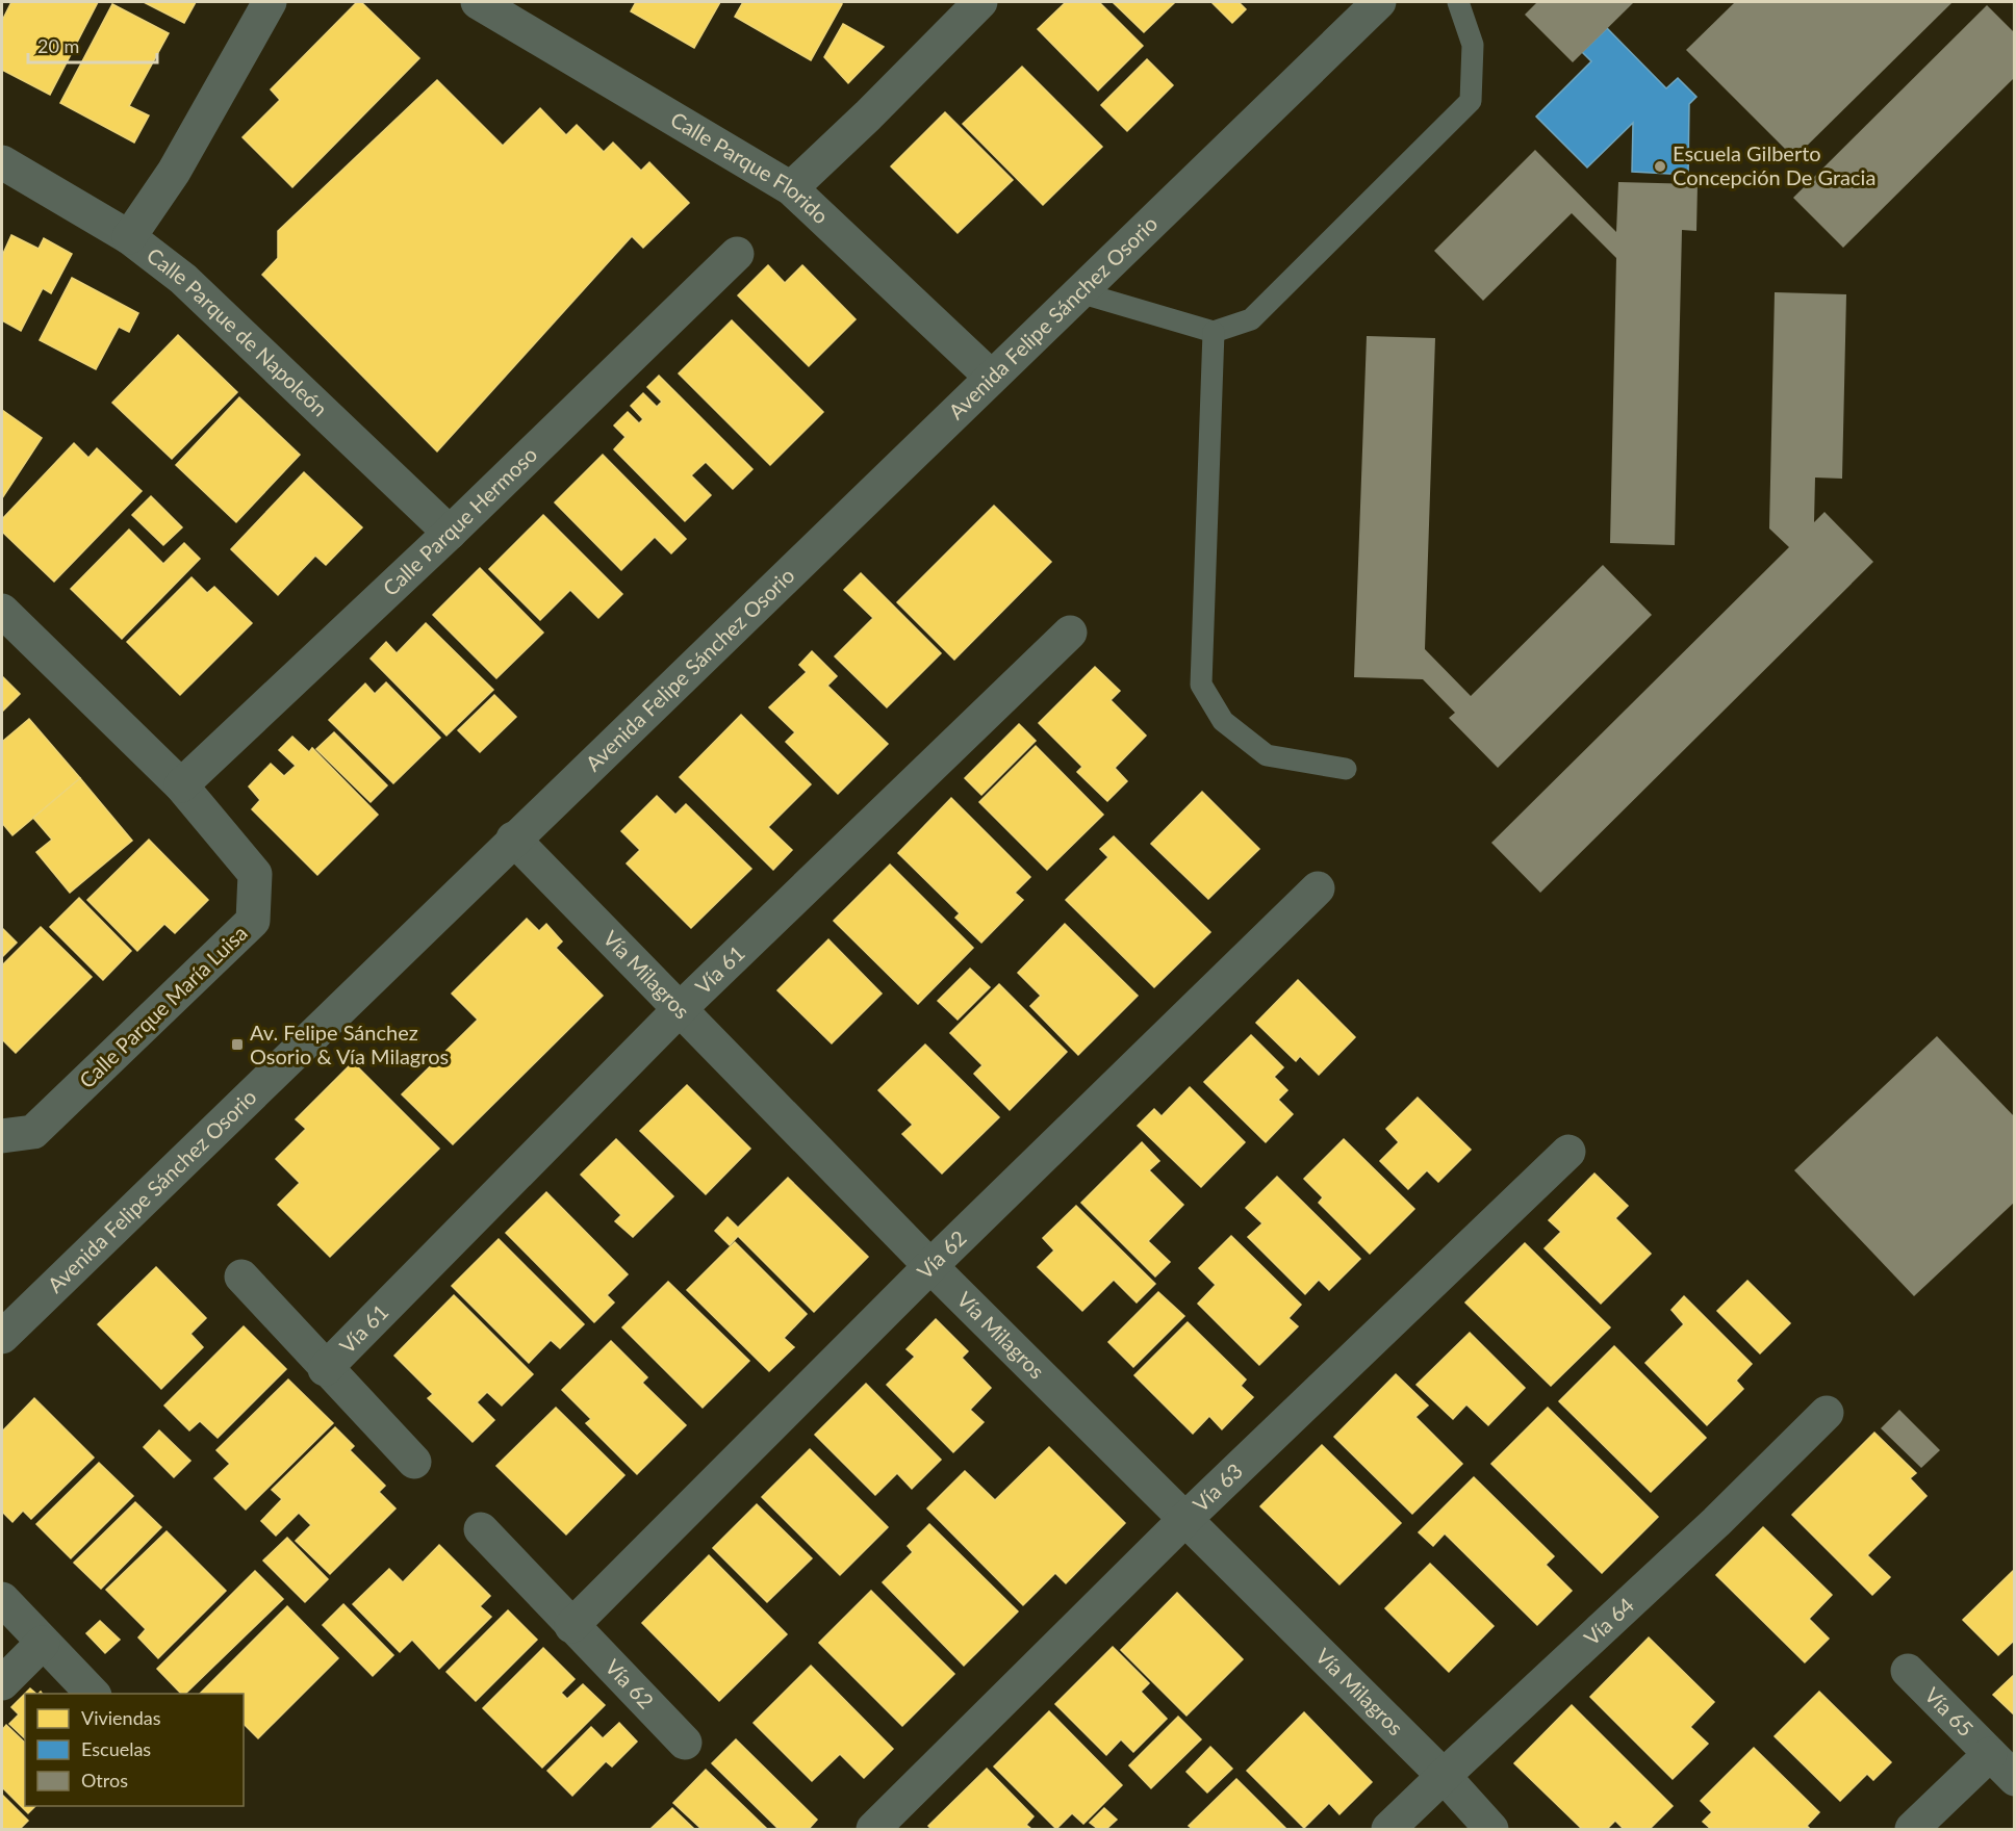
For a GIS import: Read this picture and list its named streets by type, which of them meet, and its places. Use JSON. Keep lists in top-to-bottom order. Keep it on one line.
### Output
{"streets":{"street":["Calle Parque Florido","Avenida Felipe Sánchez Osorio","Calle Parque de Napoleón","Calle Parque Hermoso","Vía 61","Vía Milagros","Calle Parque María Luisa","Vía 62","Vía 63","Vía 64","Vía 65"]},"crossings":[["Calle Parque Florido","Avenida Felipe Sánchez Osorio"],["Avenida Felipe Sánchez Osorio","Vía Milagros"],["Calle Parque de Napoleón","Calle Parque Hermoso"],["Calle Parque Hermoso","Calle Parque María Luisa"],["Vía 61","Vía Milagros"],["Vía Milagros","Vía 62"],["Vía Milagros","Vía 63"],["Vía Milagros","Vía 64"]],"places":{"other":["Escuela Gilberto Concepción De Gracia"],"transit":["Av. Felipe Sánchez Osorio & Vía Milagros"]},"legend":["Viviendas","Escuelas","Otros"],"scale_bar":"20 m"}
